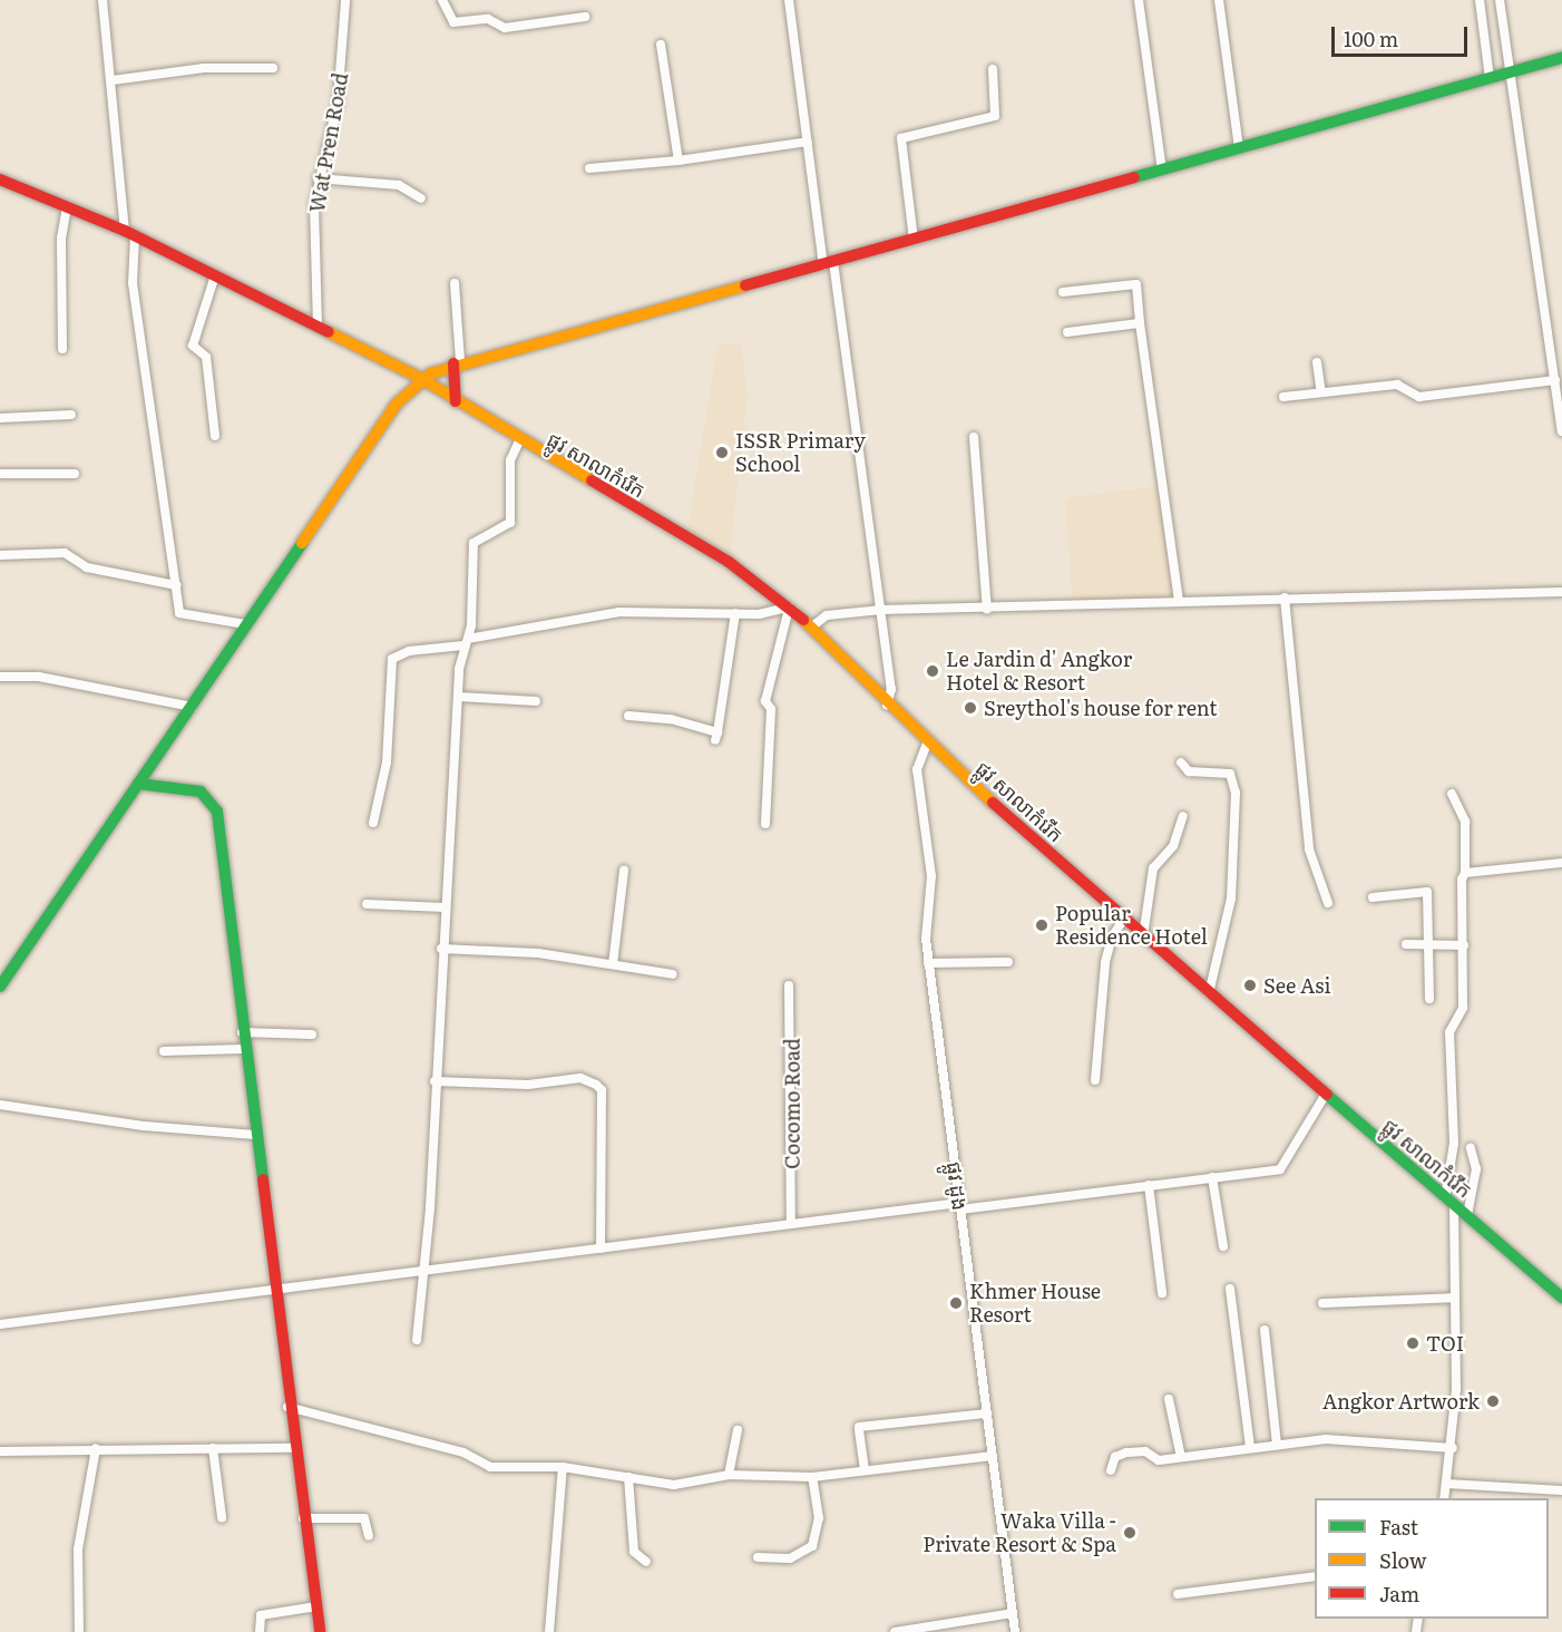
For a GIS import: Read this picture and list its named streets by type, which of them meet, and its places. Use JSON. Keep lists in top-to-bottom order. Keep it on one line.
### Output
{"streets":{"main road":["ផ្លូវ សាលាកំរើក"],"street":["Wat Pren Road","Cocomo Road","ផ្លូវ ដូង"]},"crossings":[["Wat Pren Road","ផ្លូវ សាលាកំរើក"],["ផ្លូវ សាលាកំរើក","ផ្លូវ ដូង"]],"places":["ISSR Primary School","Le Jardin d' Angkor Hotel & Resort","Sreythol's house for rent","Popular Residence Hotel","See Asi","Khmer House Resort","TOI","Angkor Artwork","Waka Villa - Private Resort & Spa"],"legend":["Fast","Slow","Jam"],"scale_bar":"100 m"}
